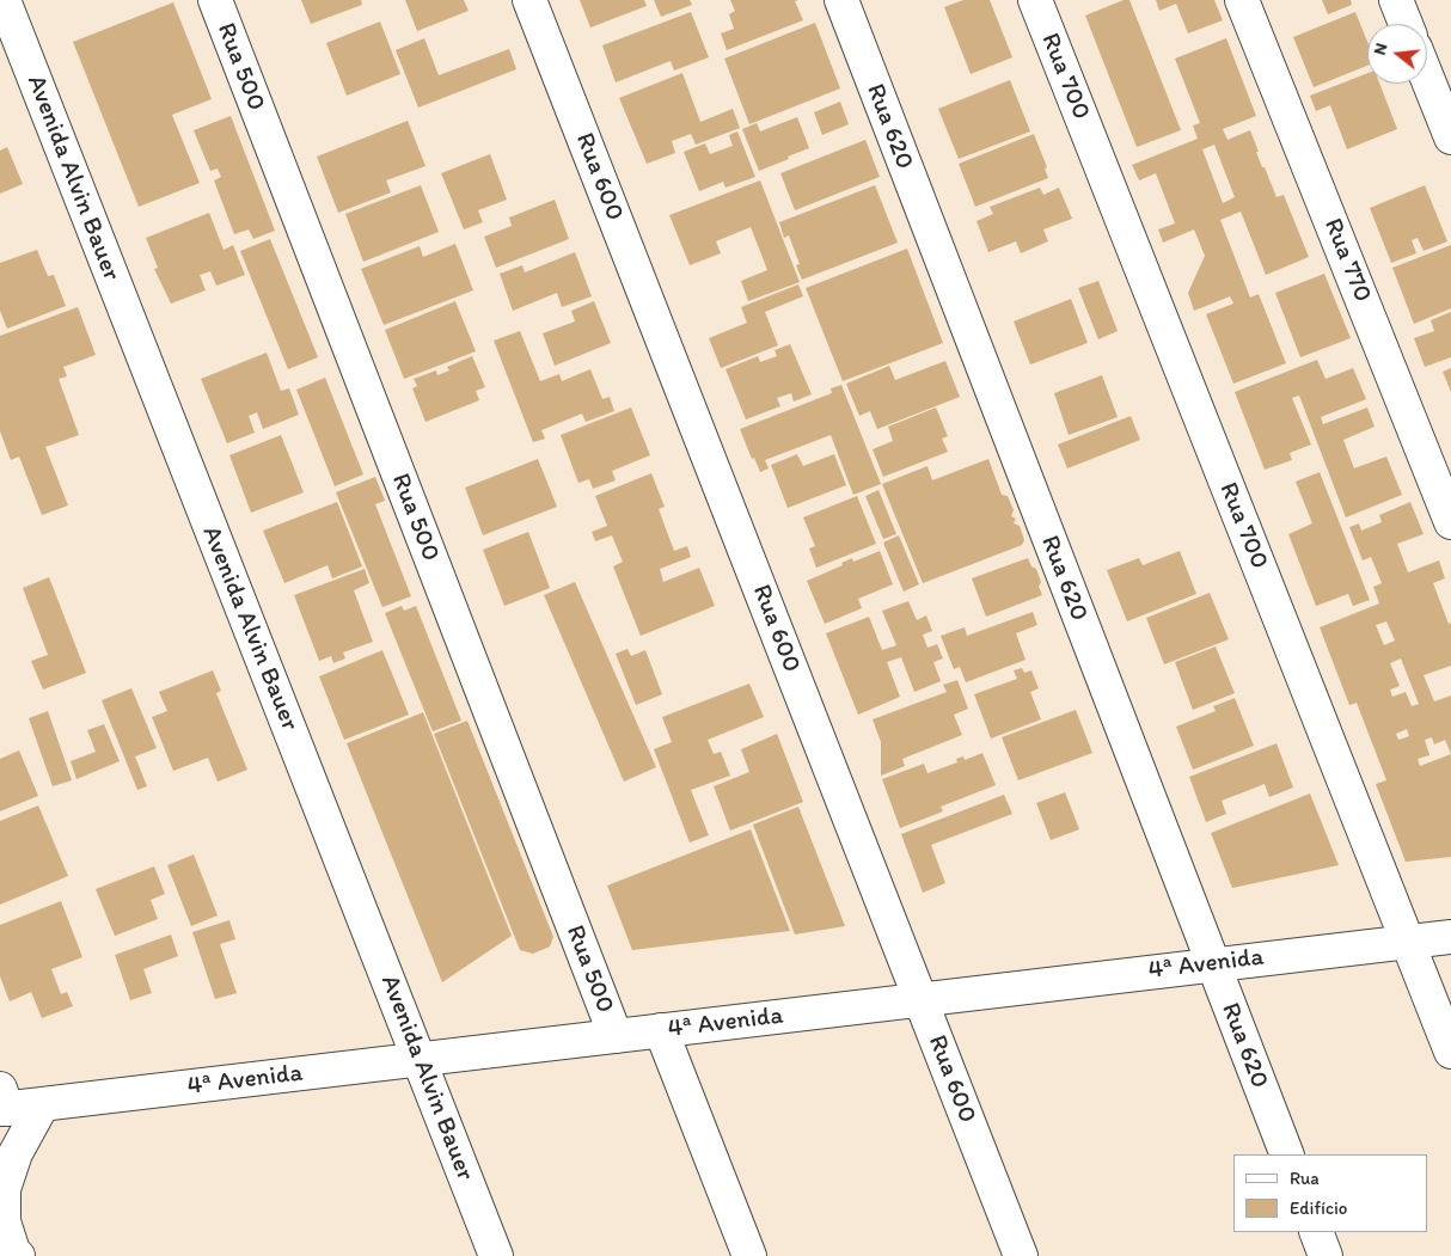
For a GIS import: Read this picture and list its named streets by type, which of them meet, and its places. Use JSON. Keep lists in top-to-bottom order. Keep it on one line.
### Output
{"streets":{"street":["Rua 500","Rua 700","Rua 620","Rua 600","Avenida Alvin Bauer","Rua 770","4ª Avenida"]},"crossings":[["Rua 500","4ª Avenida"],["Rua 700","4ª Avenida"],["Rua 620","4ª Avenida"],["Rua 600","4ª Avenida"],["Avenida Alvin Bauer","4ª Avenida"]],"legend":["Rua","Edifício"],"north":"left"}
